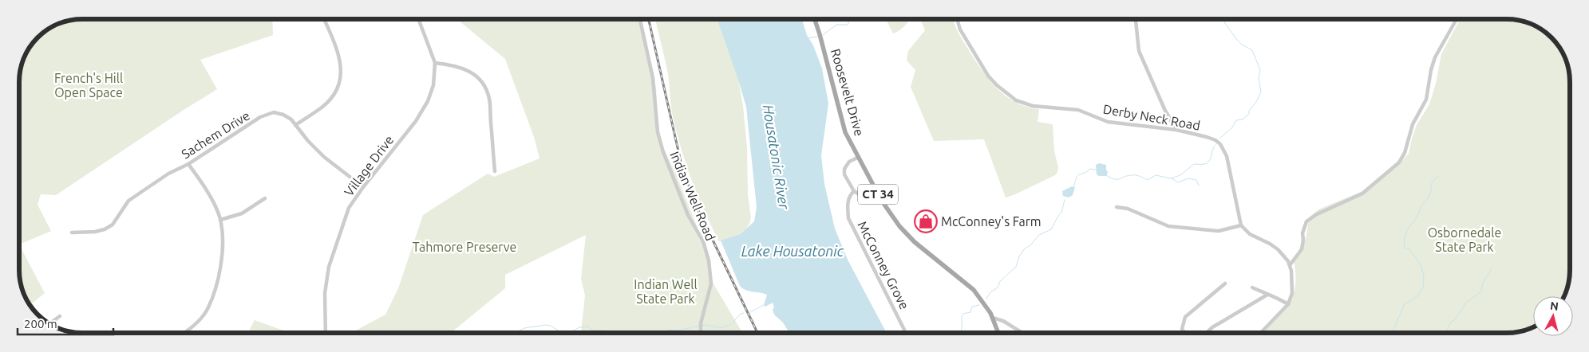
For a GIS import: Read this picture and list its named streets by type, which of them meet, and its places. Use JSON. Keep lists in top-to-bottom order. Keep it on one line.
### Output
{"streets":{"main road":["Roosevelt Drive","CT 34"],"street":["Derby Neck Road","Sachem Drive","Village Drive","Indian Well Road","McConney Grove"]},"crossings":[["Roosevelt Drive","McConney Grove"],["Sachem Drive","Village Drive"]],"water":["Housatonic River","Lake Housatonic"],"parks":["French's Hill Open Space","Osbornedale State Park","Tahmore Preserve","Indian Well State Park"],"places":{"shop":["McConney's Farm"]},"scale_bar":"200 m","north":"top"}
